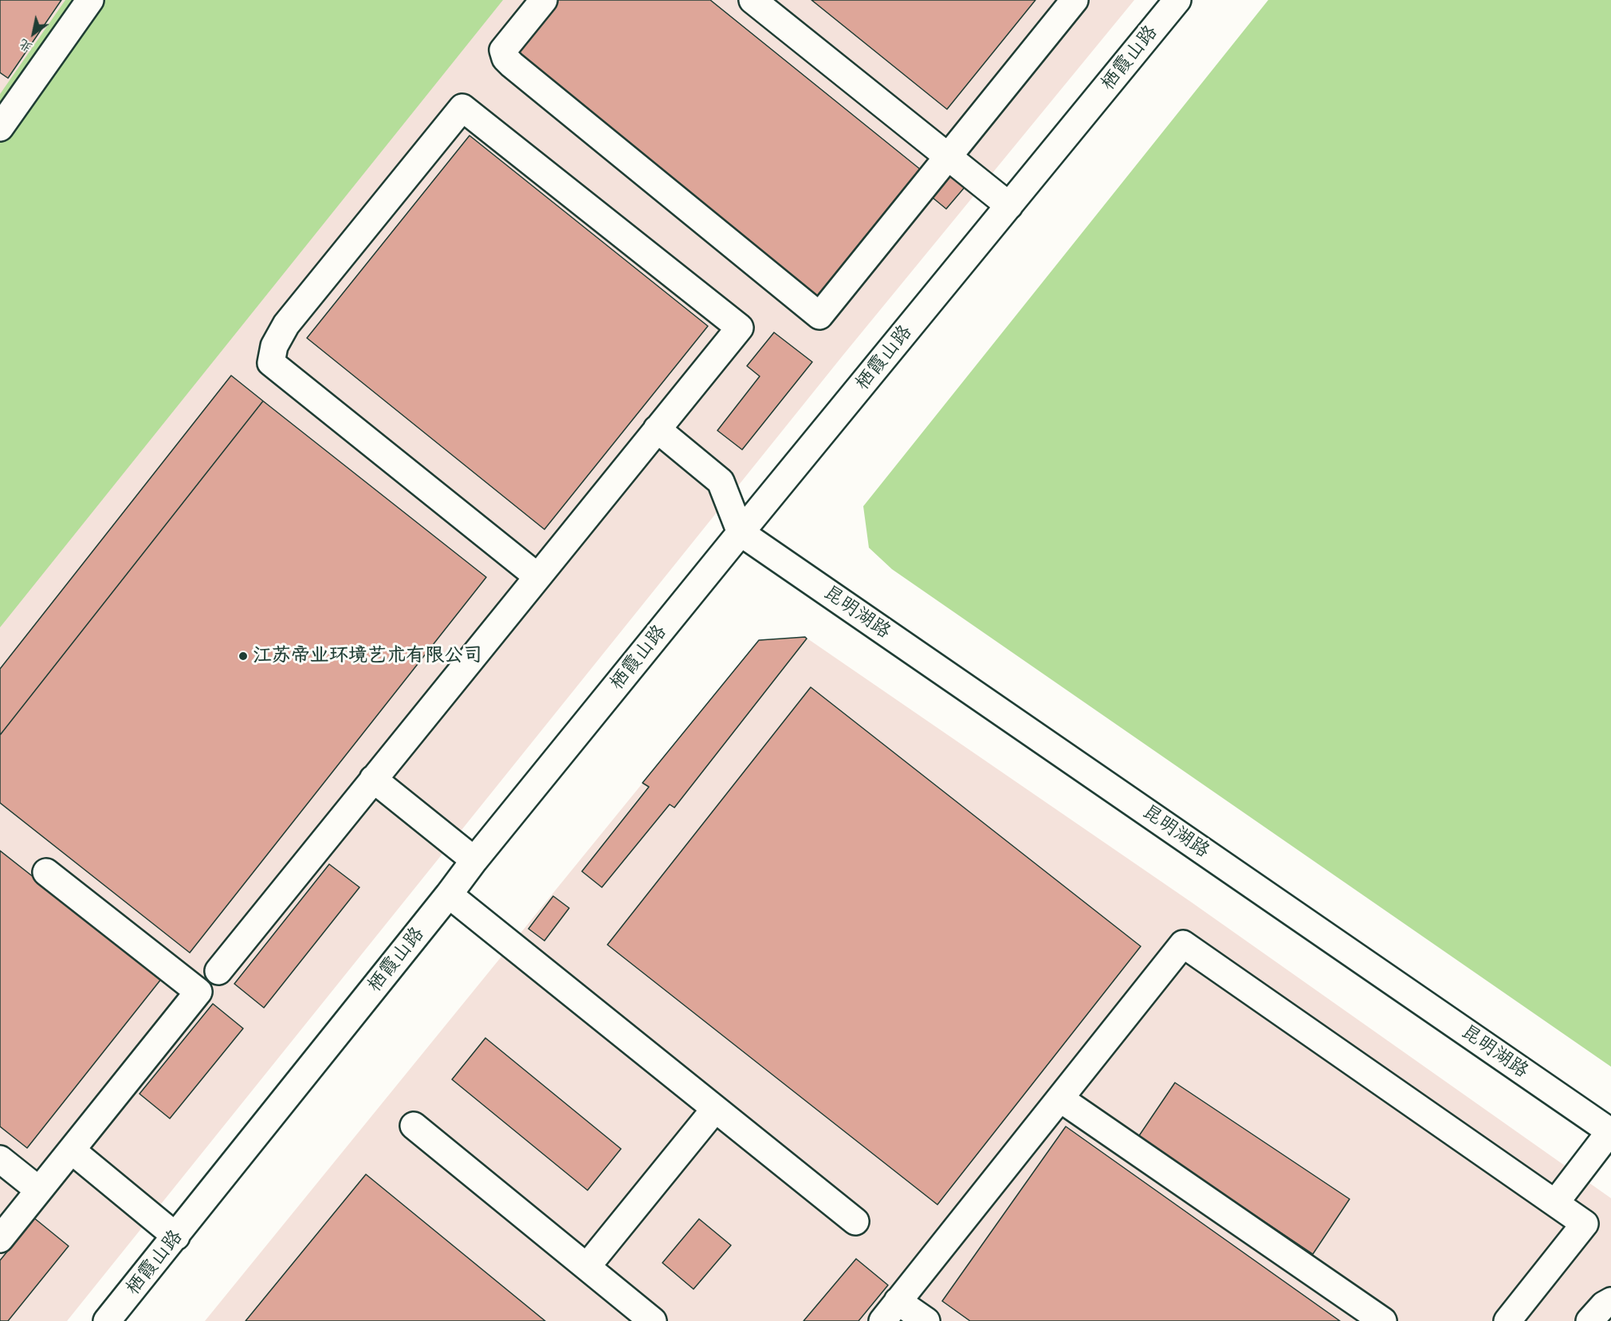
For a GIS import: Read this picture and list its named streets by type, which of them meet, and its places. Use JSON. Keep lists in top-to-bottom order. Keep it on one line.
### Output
{"streets":{"street":["栖霞山路","昆明湖路"]},"crossings":[["栖霞山路","昆明湖路"]],"places":["江苏帝业环境艺术有限公司"],"north":"bottom left"}
